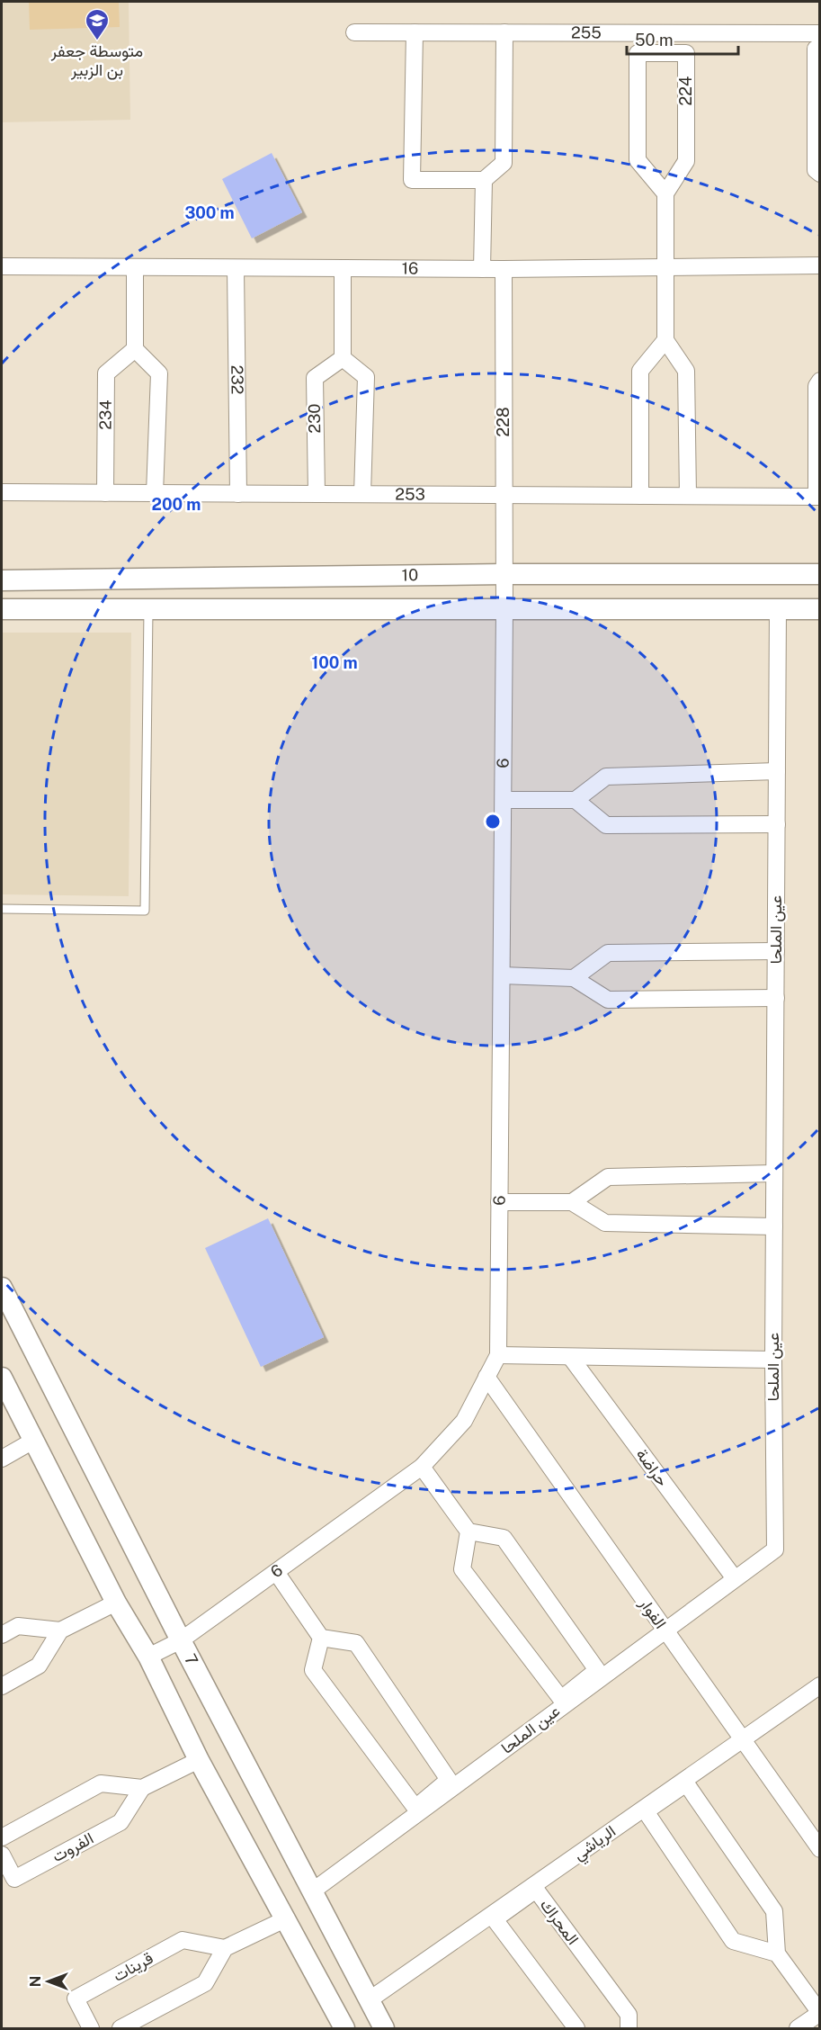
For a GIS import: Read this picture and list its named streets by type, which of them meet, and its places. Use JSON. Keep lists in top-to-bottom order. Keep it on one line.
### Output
{"streets":{"street":["255","224","16","232","234","230","228","253","10","6","عين الملحا","حراضة","الفوار","7","الرياشي","الفروت","المحراك","قرينات"]},"crossings":[["16","232"],["16","228"],["232","253"],["234","253"],["230","253"],["228","253"],["228","10"],["228","6"],["10","6"],["6","الفوار"],["6","7"],["عين الملحا","حراضة"],["عين الملحا","الفوار"],["عين الملحا","7"],["الفوار","الرياشي"],["7","الرياشي"]],"places":{"school or university":["متوسطة جعفر بن الزبير"]},"scale_bar":"50 m","north":"left","rings":["300 m","200 m","100 m"]}
